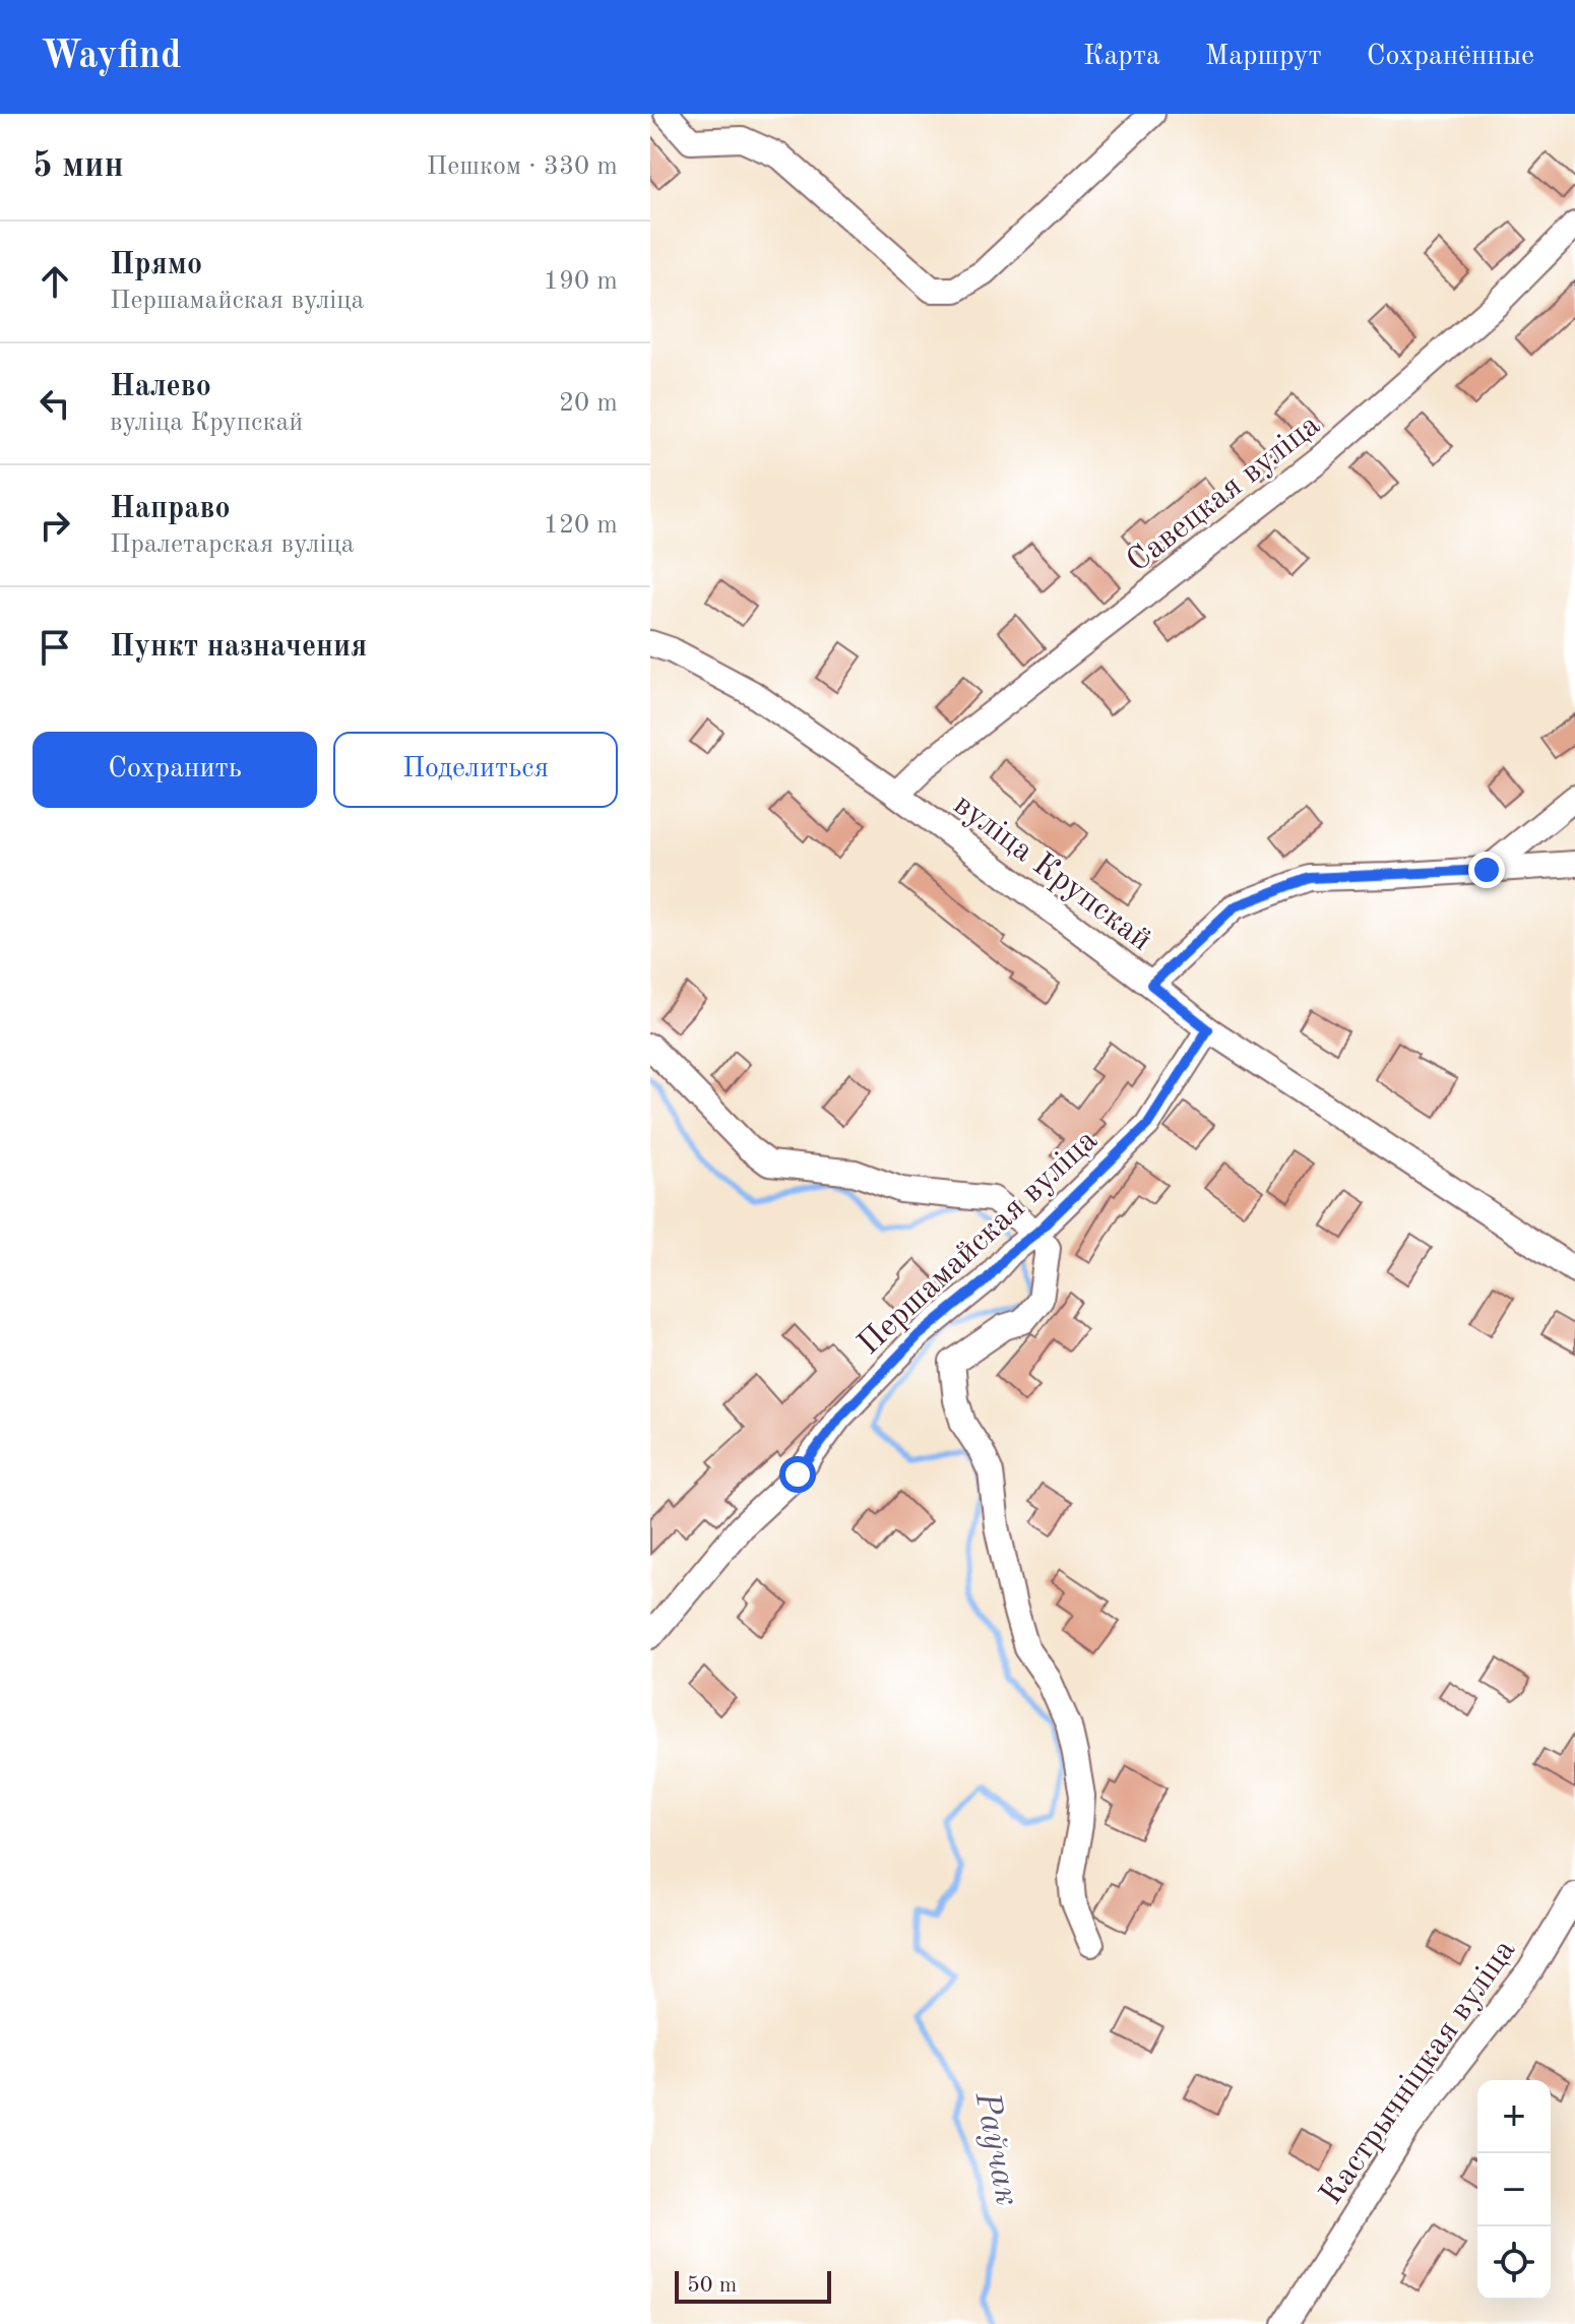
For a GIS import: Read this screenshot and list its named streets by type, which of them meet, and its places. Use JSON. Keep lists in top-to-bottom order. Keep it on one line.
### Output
{"streets":{"street":["Савецкая вуліца","вуліца Крупскай","Першамайская вуліца","Кастрычніцкая вуліца"]},"crossings":[["Савецкая вуліца","вуліца Крупскай"],["вуліца Крупскай","Першамайская вуліца"]],"water":["Раўчак"],"scale_bar":"50 m","page":{"header":"Wayfind","nav":["Карта","Маршрут","Сохранённые"],"heading":["5 мин","Пешком · 330 m"],"list":[["Прямо","Першамайская вуліца","190 m"],["Налево","вуліца Крупскай","20 m"],["Направо","Пралетарская вуліца","120 m"],"Пункт назначения"],"buttons":["Сохранить","Поделиться"],"map_buttons":["+","−"],"scale":"50 m"}}
